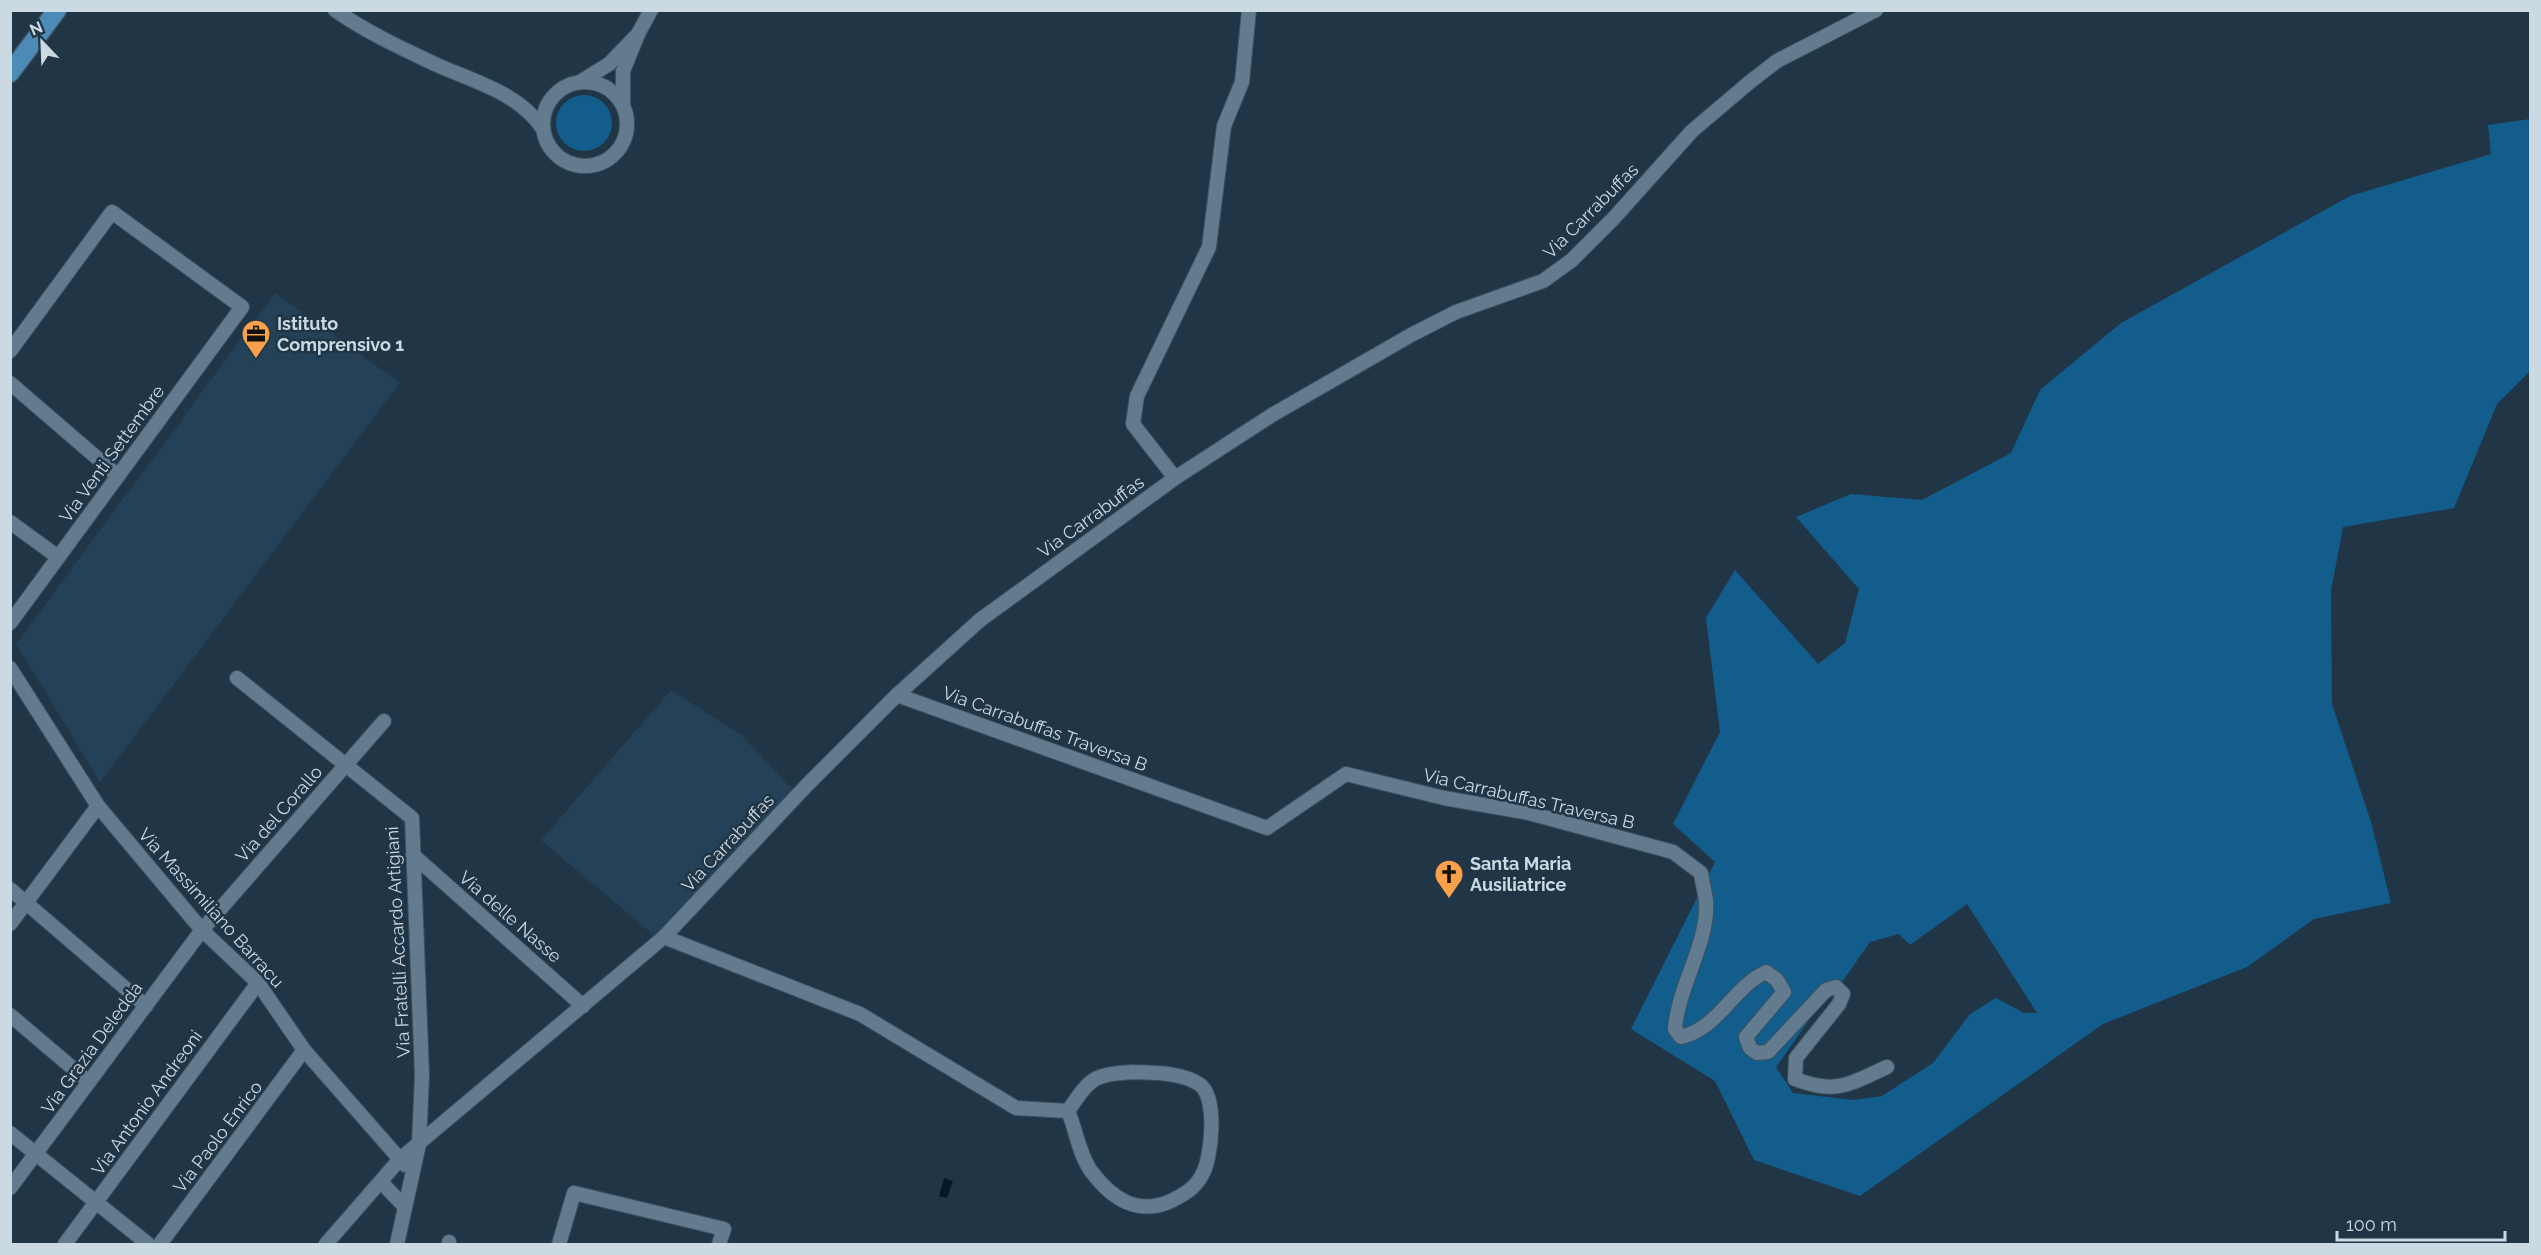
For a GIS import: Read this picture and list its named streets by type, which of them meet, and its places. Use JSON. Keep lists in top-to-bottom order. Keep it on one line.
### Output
{"streets":{"street":["Via Carrabuffas","Via Venti Settembre","Via Carrabuffas Traversa B","Via del Corallo","Via Massimiliano Barracu","Via delle Nasse","Via Fratelli Accardo Artigiani","Via Grazia Deledda","Via Antonio Andreoni","Via Paolo Enrico"]},"crossings":[["Via Carrabuffas","Via Carrabuffas Traversa B"],["Via Carrabuffas","Via Massimiliano Barracu"],["Via Carrabuffas","Via delle Nasse"],["Via Carrabuffas","Via Fratelli Accardo Artigiani"],["Via del Corallo","Via Massimiliano Barracu"],["Via del Corallo","Via Fratelli Accardo Artigiani"],["Via del Corallo","Via Grazia Deledda"],["Via Massimiliano Barracu","Via Fratelli Accardo Artigiani"],["Via Massimiliano Barracu","Via Grazia Deledda"],["Via Massimiliano Barracu","Via Antonio Andreoni"],["Via Massimiliano Barracu","Via Paolo Enrico"],["Via delle Nasse","Via Fratelli Accardo Artigiani"]],"places":{"office":["Istituto Comprensivo 1"],"church":["Santa Maria Ausiliatrice"]},"scale_bar":"100 m","north":"top left"}
